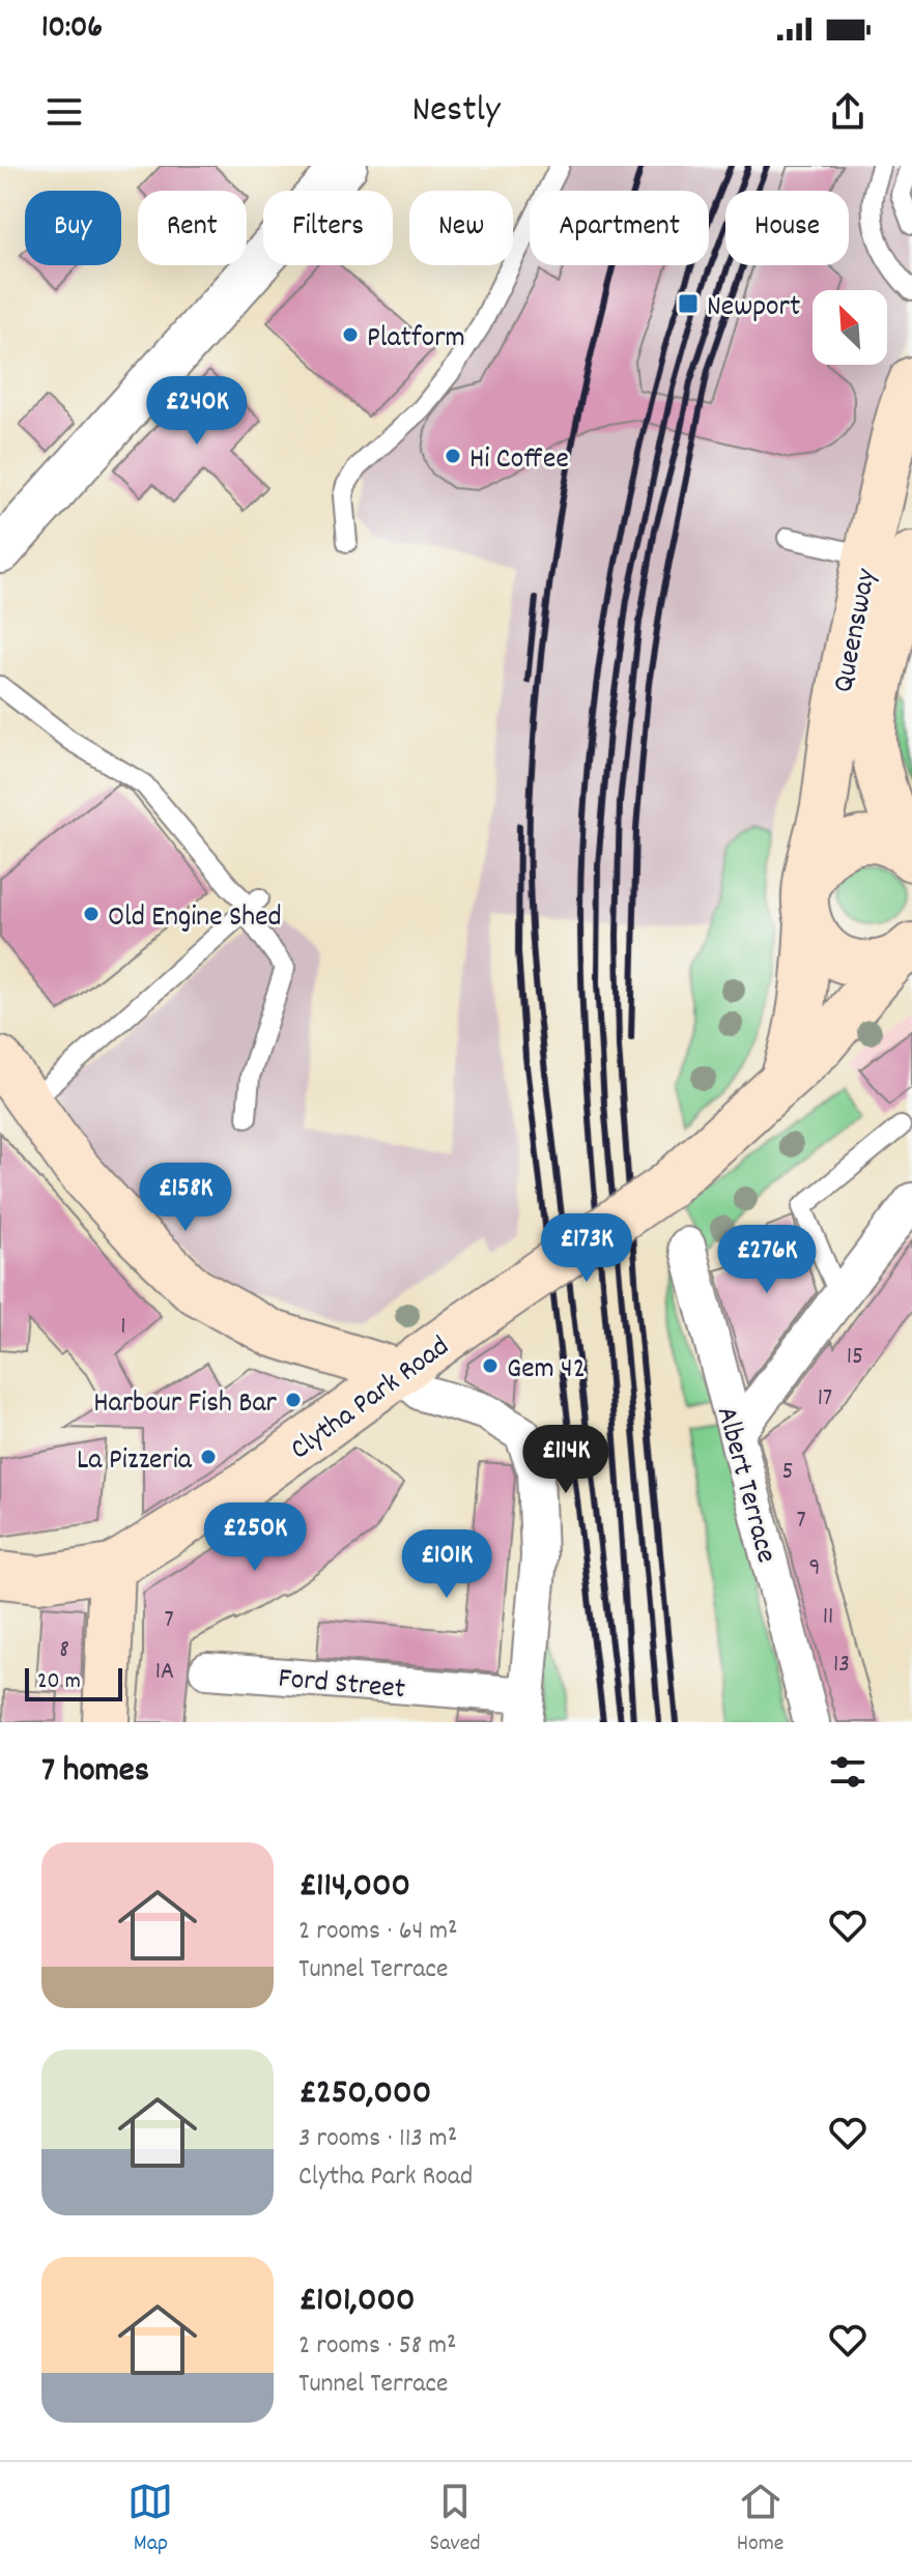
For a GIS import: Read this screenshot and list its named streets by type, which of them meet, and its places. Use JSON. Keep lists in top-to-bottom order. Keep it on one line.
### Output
{"streets":{"main road":["Queensway","Clytha Park Road"],"street":["Albert Terrace","Ford Street"]},"places":{"transit":["Newport"],"other":["Platform","Hi Coffee","Old Engine Shed","Gem 42","Harbour Fish Bar","La Pizzeria"]},"house_numbers":["1","15","17","5","7","9","11","7","8","13","1A"],"scale_bar":"20 m","north":"top left","page":{"status":"10:06","header":"Nestly","chip":["Buy","Rent","Filters","New","Apartment","House"],"price":["£240K","£158K","£173K","£276K","£114K","£250K","£101K"],"scale":"20 m","heading":"7 homes","list":[{"name":"£114,000","note":"2 rooms · 64 m² · Tunnel Terrace"},{"name":"£250,000","note":"3 rooms · 113 m² · Clytha Park Road"},{"name":"£101,000","note":"2 rooms · 58 m² · Tunnel Terrace"}],"tabs":["Map","Saved","Home"]}}
